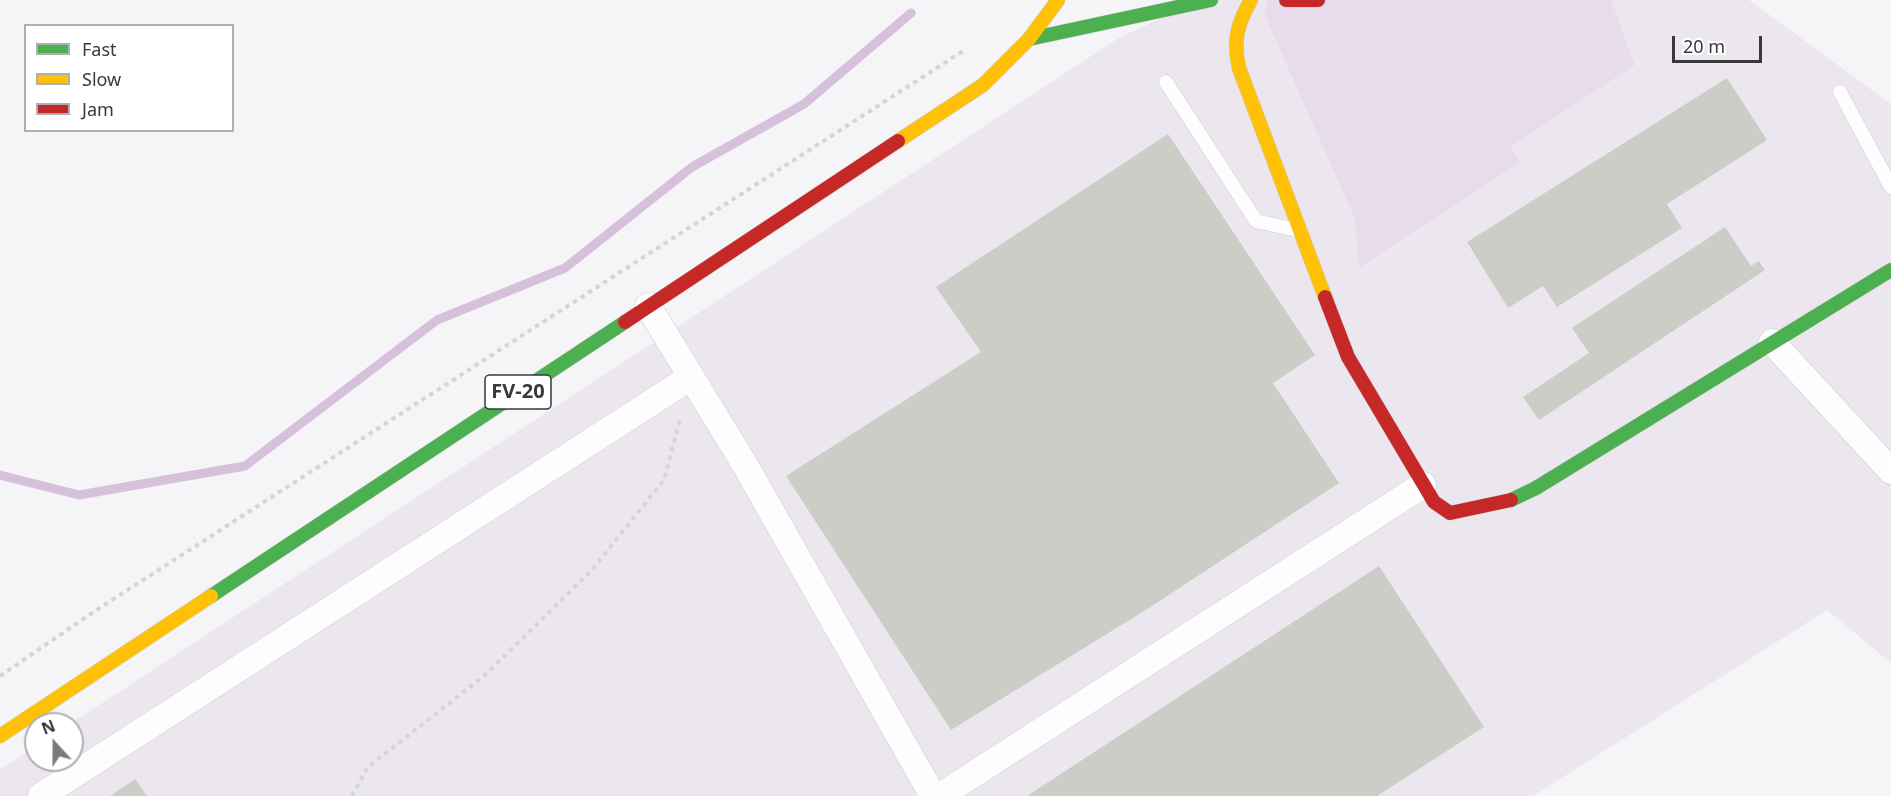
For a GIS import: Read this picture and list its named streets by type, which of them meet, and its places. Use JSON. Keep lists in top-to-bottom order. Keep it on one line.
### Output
{"streets":{"main road":["FV-20"]},"legend":["Fast","Slow","Jam"],"scale_bar":"20 m","north":"top"}
